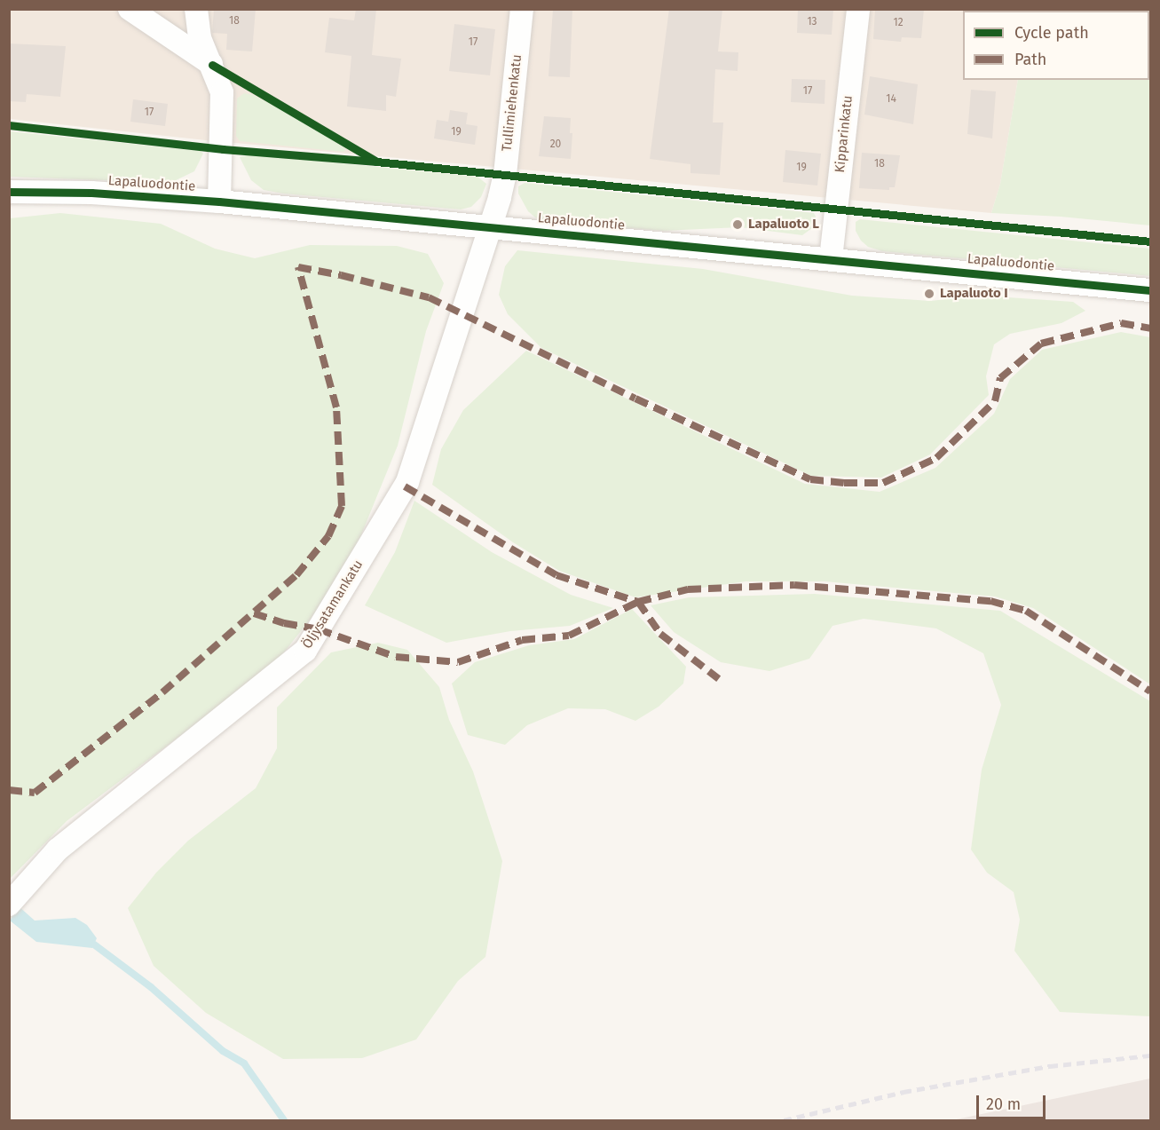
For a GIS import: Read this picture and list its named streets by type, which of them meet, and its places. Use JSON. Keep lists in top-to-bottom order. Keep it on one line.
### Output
{"streets":{"street":["Tullimiehenkatu","Kipparinkatu","Lapaluodontie","Öljysatamankatu"]},"crossings":[["Tullimiehenkatu","Lapaluodontie"],["Tullimiehenkatu","Öljysatamankatu"],["Kipparinkatu","Lapaluodontie"],["Lapaluodontie","Öljysatamankatu"]],"places":["Lapaluoto L","Lapaluoto I"],"house_numbers":["18","13","12","17","17","14","17","19","20","18","19"],"legend":["Cycle path","Path"],"scale_bar":"20 m"}
